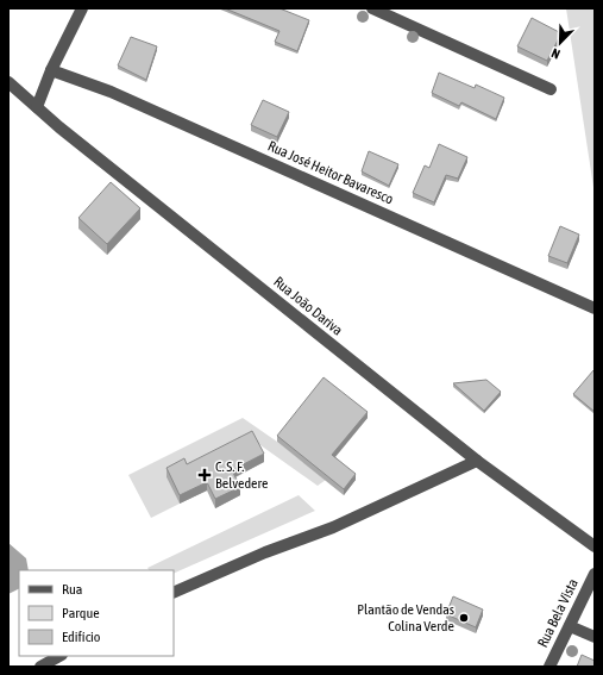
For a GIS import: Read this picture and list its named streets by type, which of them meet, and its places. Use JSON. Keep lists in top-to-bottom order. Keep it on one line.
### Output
{"streets":{"street":["Rua José Heitor Bavaresco","Rua João Dariva","Rua Bela Vista"]},"places":{"health":["C. S. F. Belvedere"],"other":["Plantão de Vendas Colina Verde"]},"legend":["Rua","Parque","Edifício"],"north":"bottom left"}
